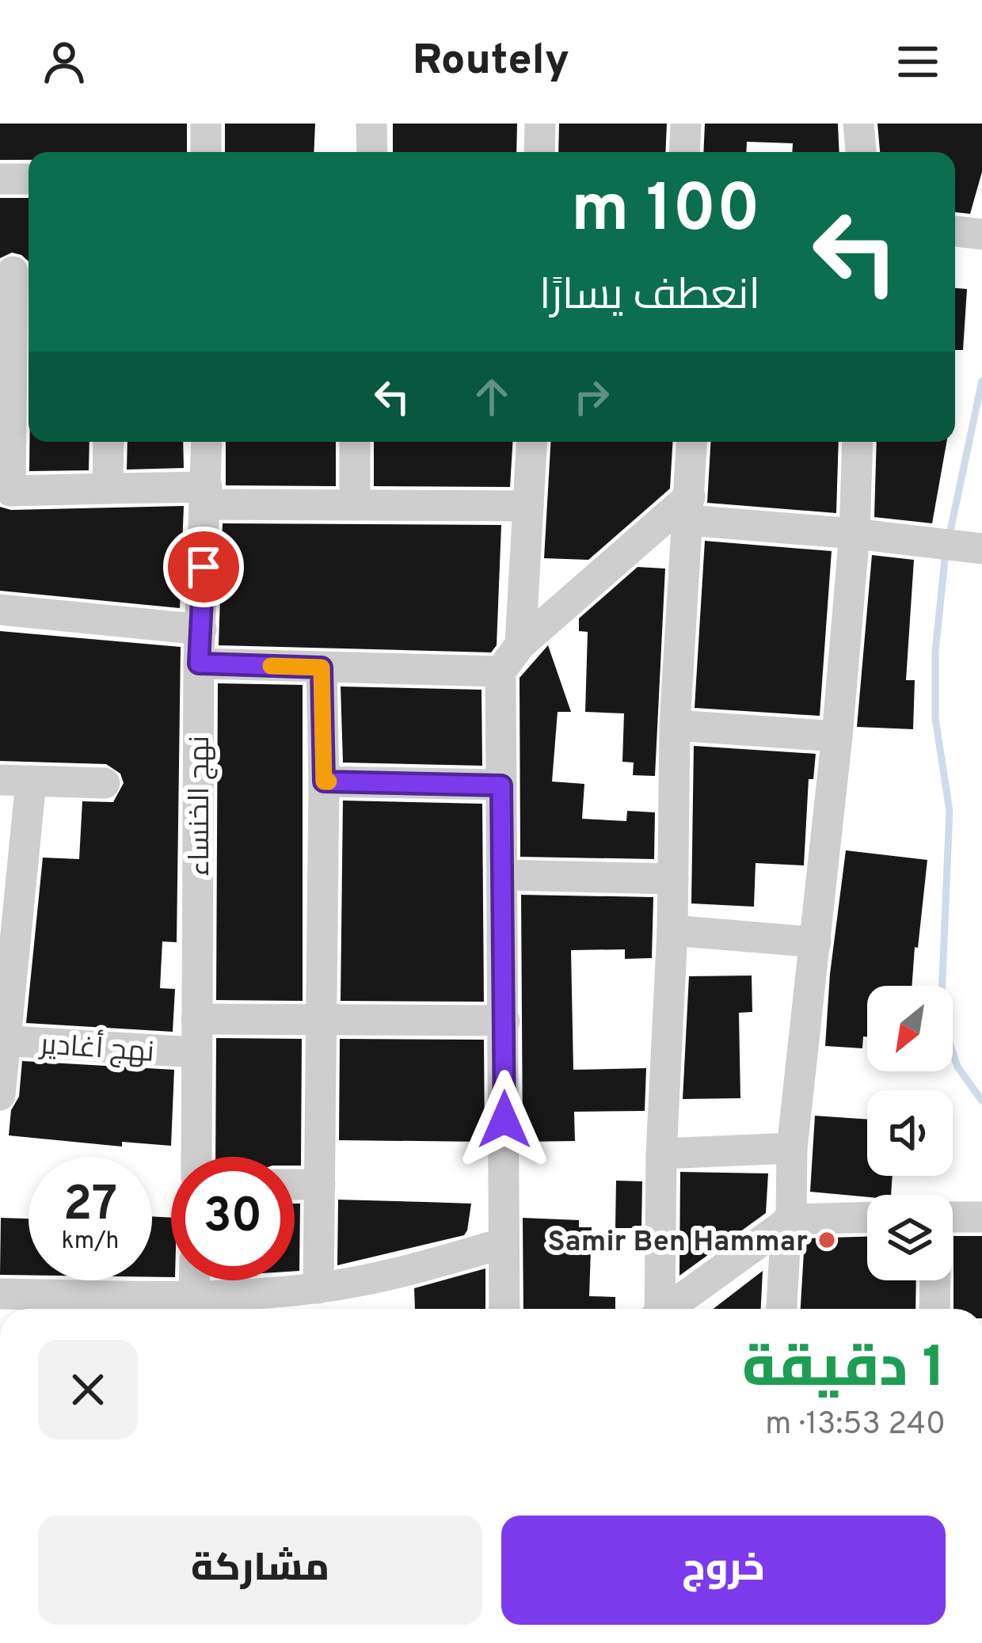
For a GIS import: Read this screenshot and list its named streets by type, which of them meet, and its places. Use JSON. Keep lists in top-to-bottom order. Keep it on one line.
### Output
{"streets":{"street":["نهج الخنساء","نهج أغادير"]},"crossings":[["نهج الخنساء","نهج أغادير"]],"places":["Samir Ben Hammar"],"north":"bottom left","page":{"header":"Routely","turn":["100 m","انعطف يسارًا"],"speed":"27 km/h","limit":"30","heading":["1 دقيقة","240 m · 13:53"],"buttons":["خروج","مشاركة"]}}
